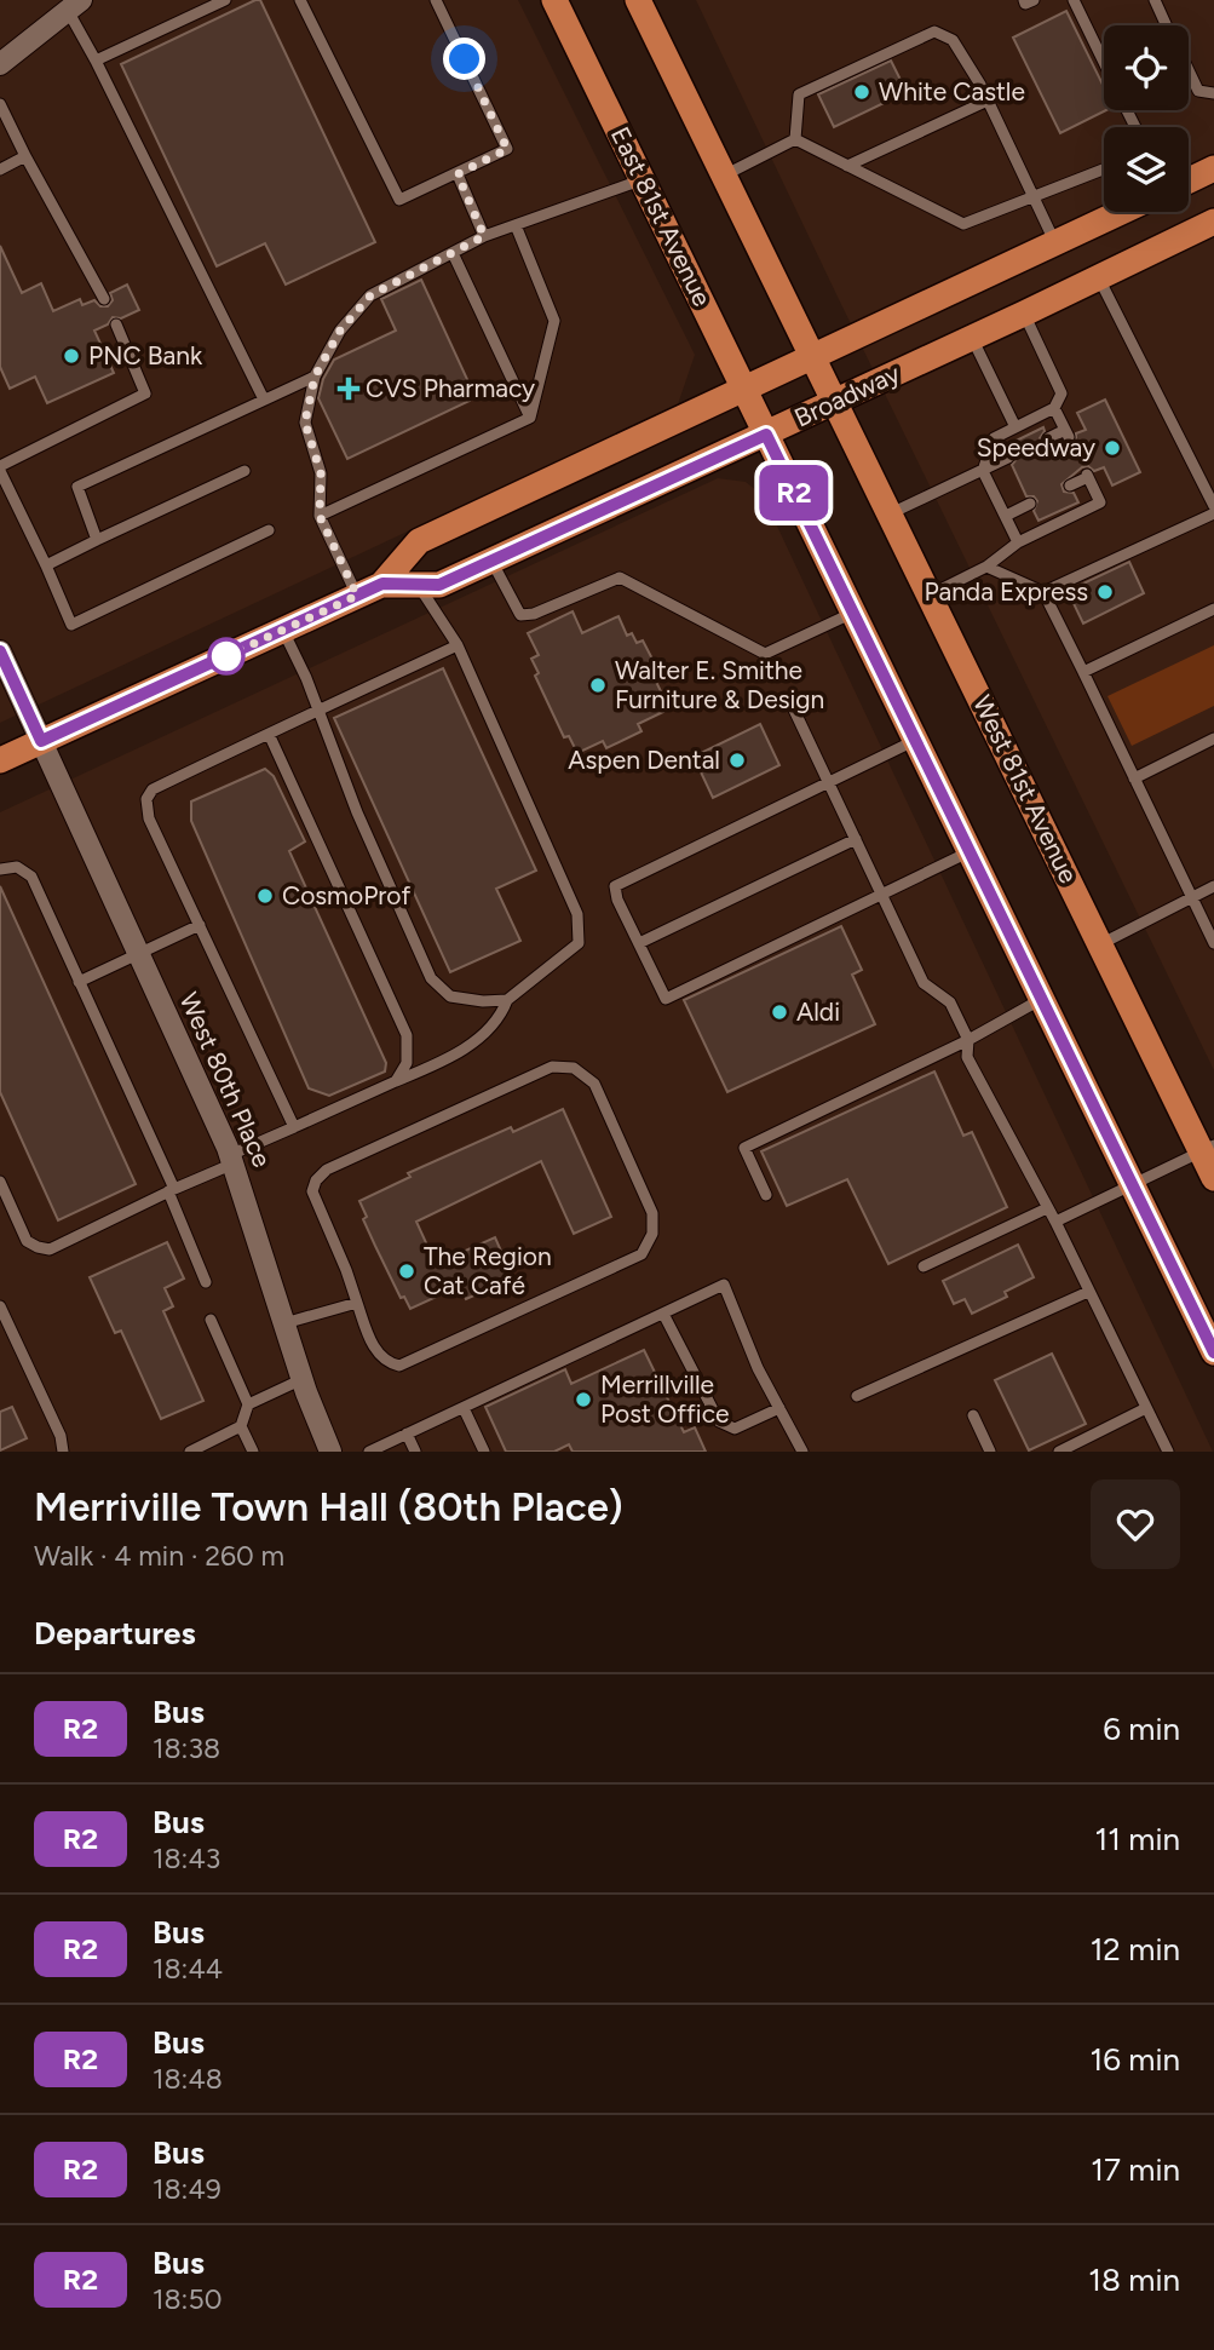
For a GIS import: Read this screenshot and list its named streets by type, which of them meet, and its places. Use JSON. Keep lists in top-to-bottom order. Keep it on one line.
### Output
{"streets":{"main road":["East 81st Avenue","Broadway","West 81st Avenue"],"street":["West 80th Place"]},"crossings":[["East 81st Avenue","Broadway"],["Broadway","West 81st Avenue"],["Broadway","West 80th Place"]],"places":{"other":["White Castle","PNC Bank","Speedway","Panda Express","Walter E. Smithe Furniture & Design","Aspen Dental","CosmoProf","Aldi","The Region Cat Café","Merrillville Post Office"],"health":["CVS Pharmacy"]},"lines":["bus line R2"],"page":{"on_map":"R2","heading":[["Merriville Town Hall (80th Place)","Walk · 4 min · 260 m"],"Departures"],"list":[{"mark":"R2","name":"Bus","note":"18:38","value":"6 min"},{"mark":"R2","name":"Bus","note":"18:43","value":"11 min"},{"mark":"R2","name":"Bus","note":"18:44","value":"12 min"},{"mark":"R2","name":"Bus","note":"18:48","value":"16 min"},{"mark":"R2","name":"Bus","note":"18:49","value":"17 min"},{"mark":"R2","name":"Bus","note":"18:50","value":"18 min"}]}}
